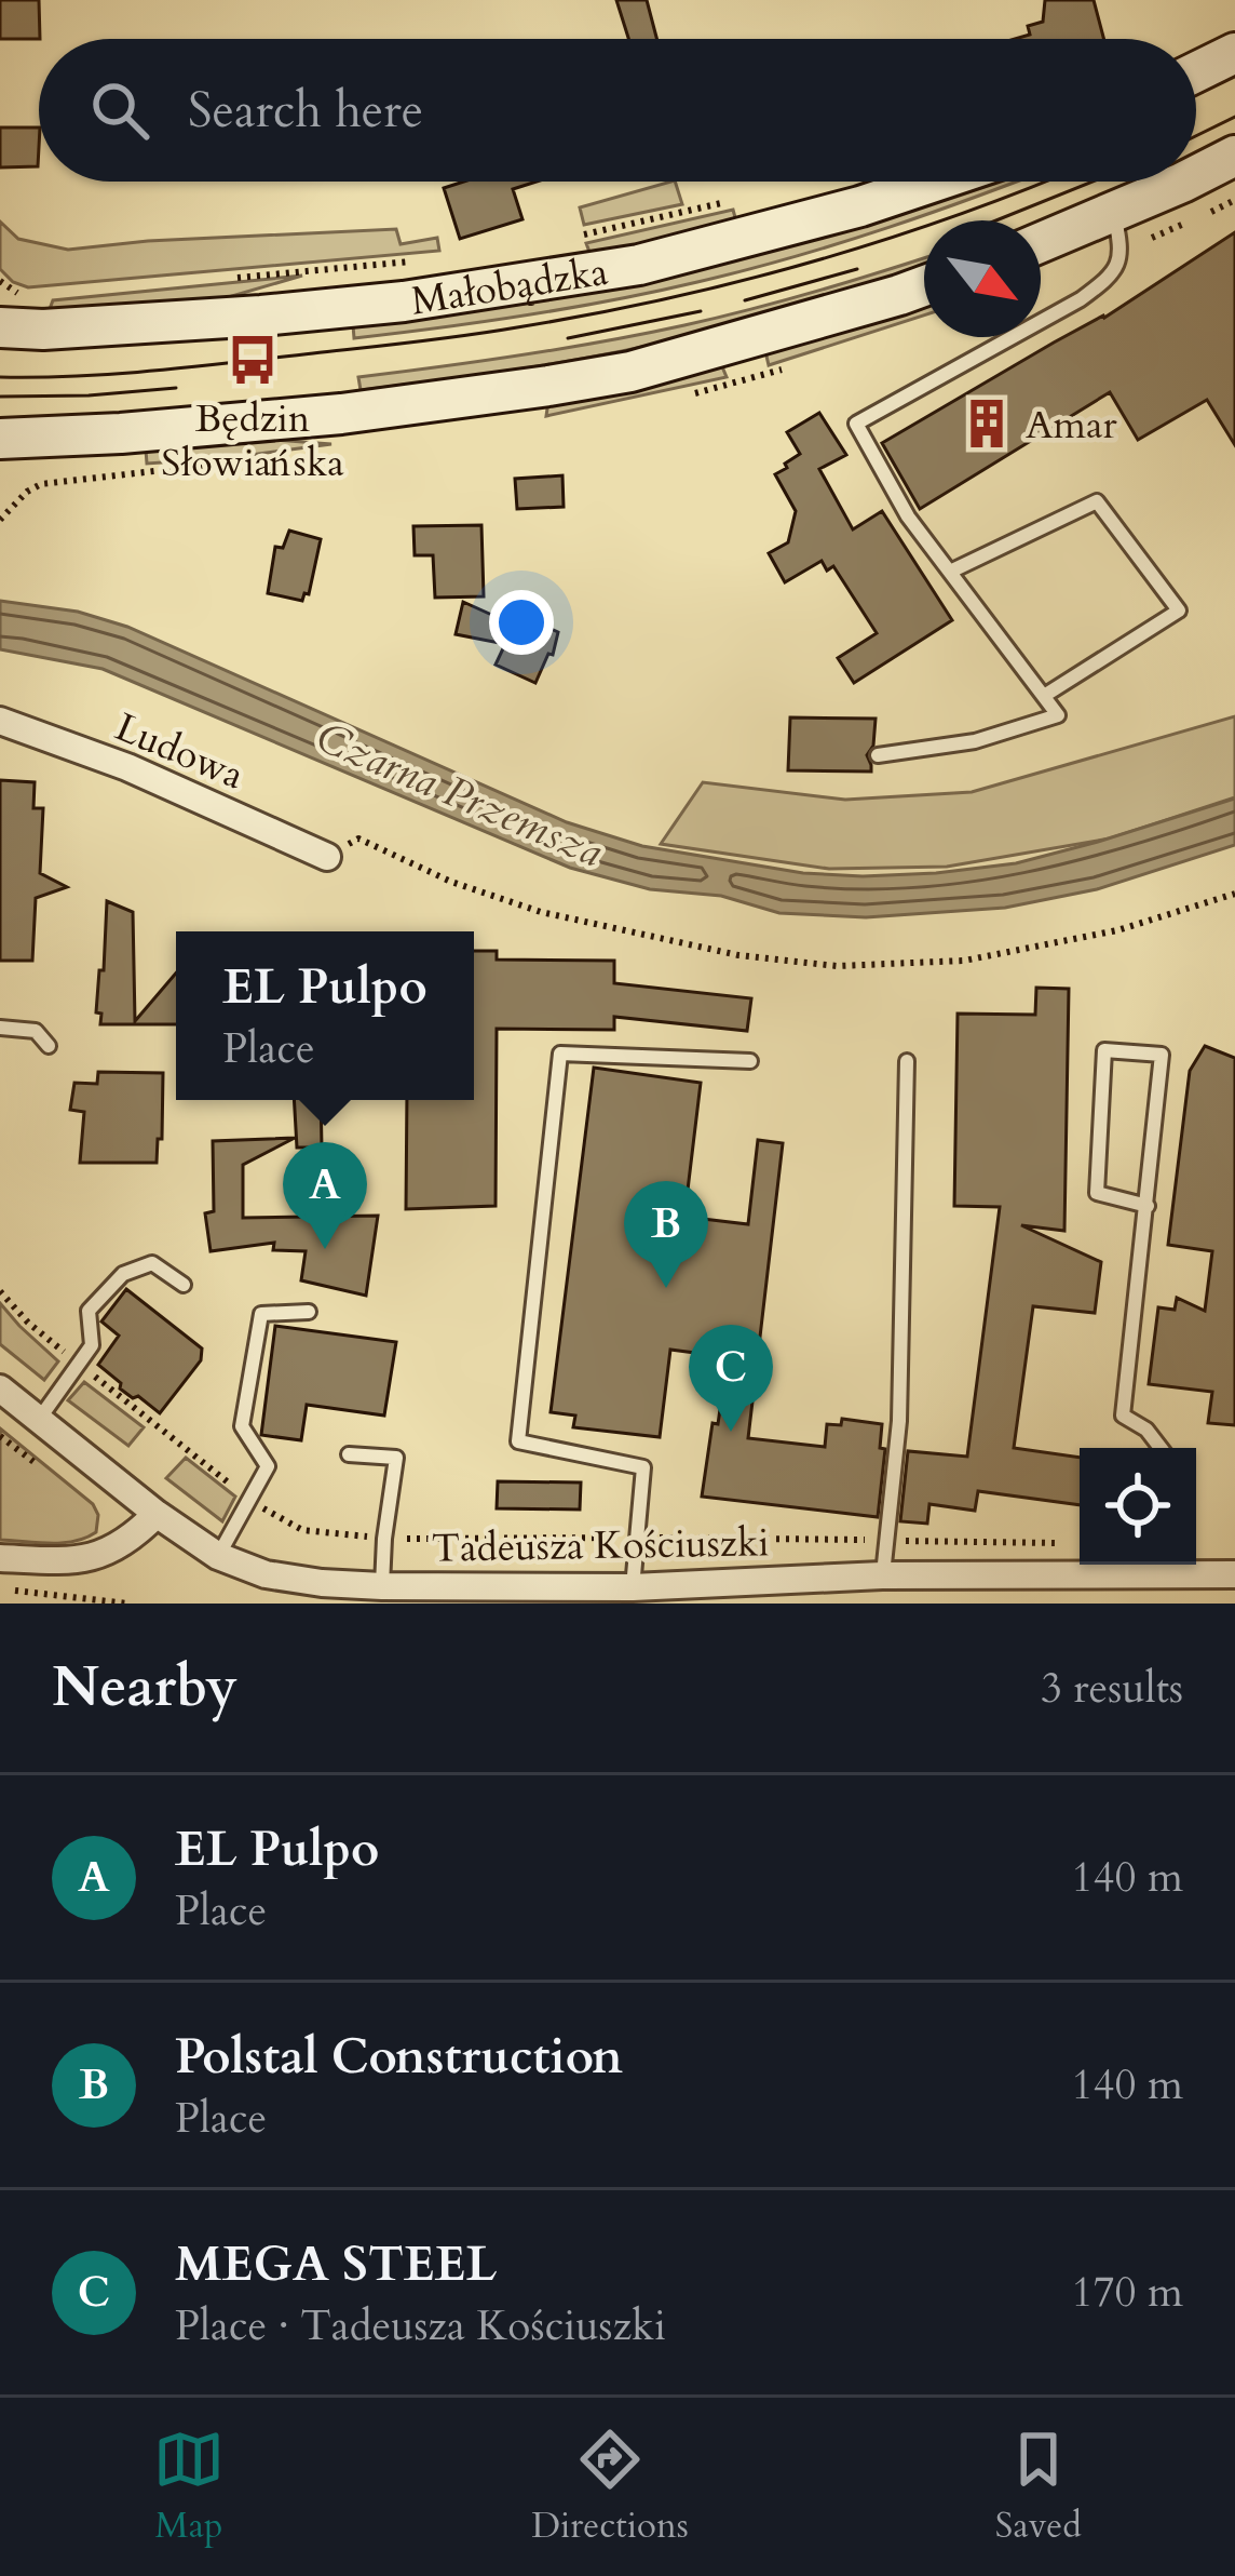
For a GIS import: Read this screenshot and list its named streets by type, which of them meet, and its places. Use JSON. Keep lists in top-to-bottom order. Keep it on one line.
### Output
{"streets":{"street":["Małobądzka","Ludowa","Tadeusza Kościuszki"]},"water":["Czarna Przemsza"],"places":{"bus stop":["Będzin Słowiańska"],"building":["Amar"]},"north":"bottom right","page":{"search":"Search here","popup":["EL Pulpo","Place"],"pins":["A","B","C"],"heading":["Nearby","3 results"],"list":[{"mark":"A","name":"EL Pulpo","note":"Place","value":"140 m"},{"mark":"B","name":"Polstal Construction","note":"Place","value":"140 m"},{"mark":"C","name":"MEGA STEEL","note":"Place · Tadeusza Kościuszki","value":"170 m"}],"nav":["Map","Directions","Saved"]}}
